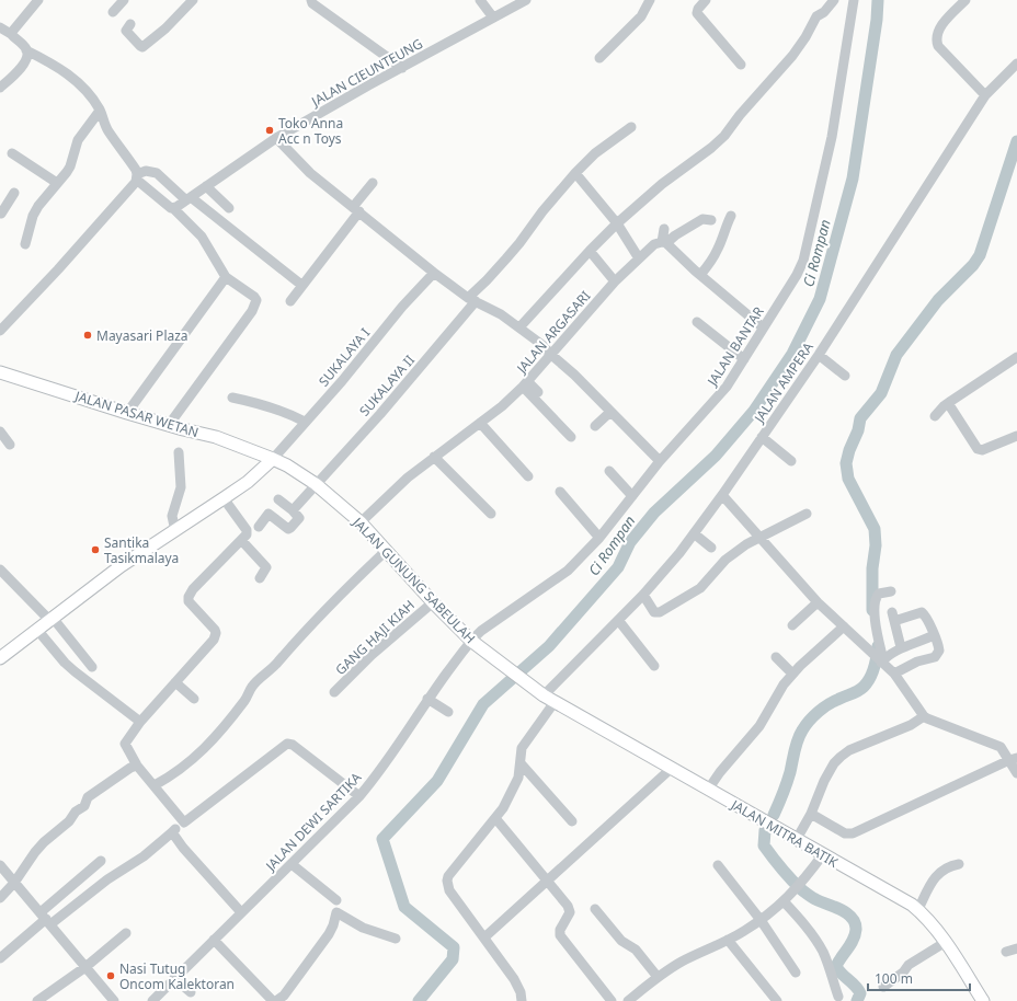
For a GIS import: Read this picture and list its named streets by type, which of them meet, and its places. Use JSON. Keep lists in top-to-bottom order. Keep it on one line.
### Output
{"streets":{"main road":["JALAN PASAR WETAN","JALAN GUNUNG SABEULAH","JALAN MITRA BATIK"],"street":["JALAN CIEUNTEUNG","JALAN ARGASARI","JALAN BANTAR","SUKALAYA I","JALAN AMPERA","SUKALAYA II","GANG HAJI KIAH","JALAN DEWI SARTIKA"]},"crossings":[["JALAN ARGASARI","JALAN GUNUNG SABEULAH"],["JALAN BANTAR","JALAN GUNUNG SABEULAH"],["JALAN BANTAR","JALAN DEWI SARTIKA"],["SUKALAYA I","JALAN PASAR WETAN"],["SUKALAYA I","JALAN GUNUNG SABEULAH"],["JALAN AMPERA","JALAN GUNUNG SABEULAH"],["JALAN AMPERA","JALAN MITRA BATIK"],["SUKALAYA II","JALAN GUNUNG SABEULAH"],["JALAN PASAR WETAN","JALAN GUNUNG SABEULAH"],["JALAN GUNUNG SABEULAH","GANG HAJI KIAH"],["JALAN GUNUNG SABEULAH","JALAN DEWI SARTIKA"],["JALAN GUNUNG SABEULAH","JALAN MITRA BATIK"]],"water":["Ci Rompan"],"places":["Toko Anna Acc n Toys","Mayasari Plaza","Santika Tasikmalaya","Nasi Tutug Oncom Kalektoran"],"scale_bar":"100 m"}
